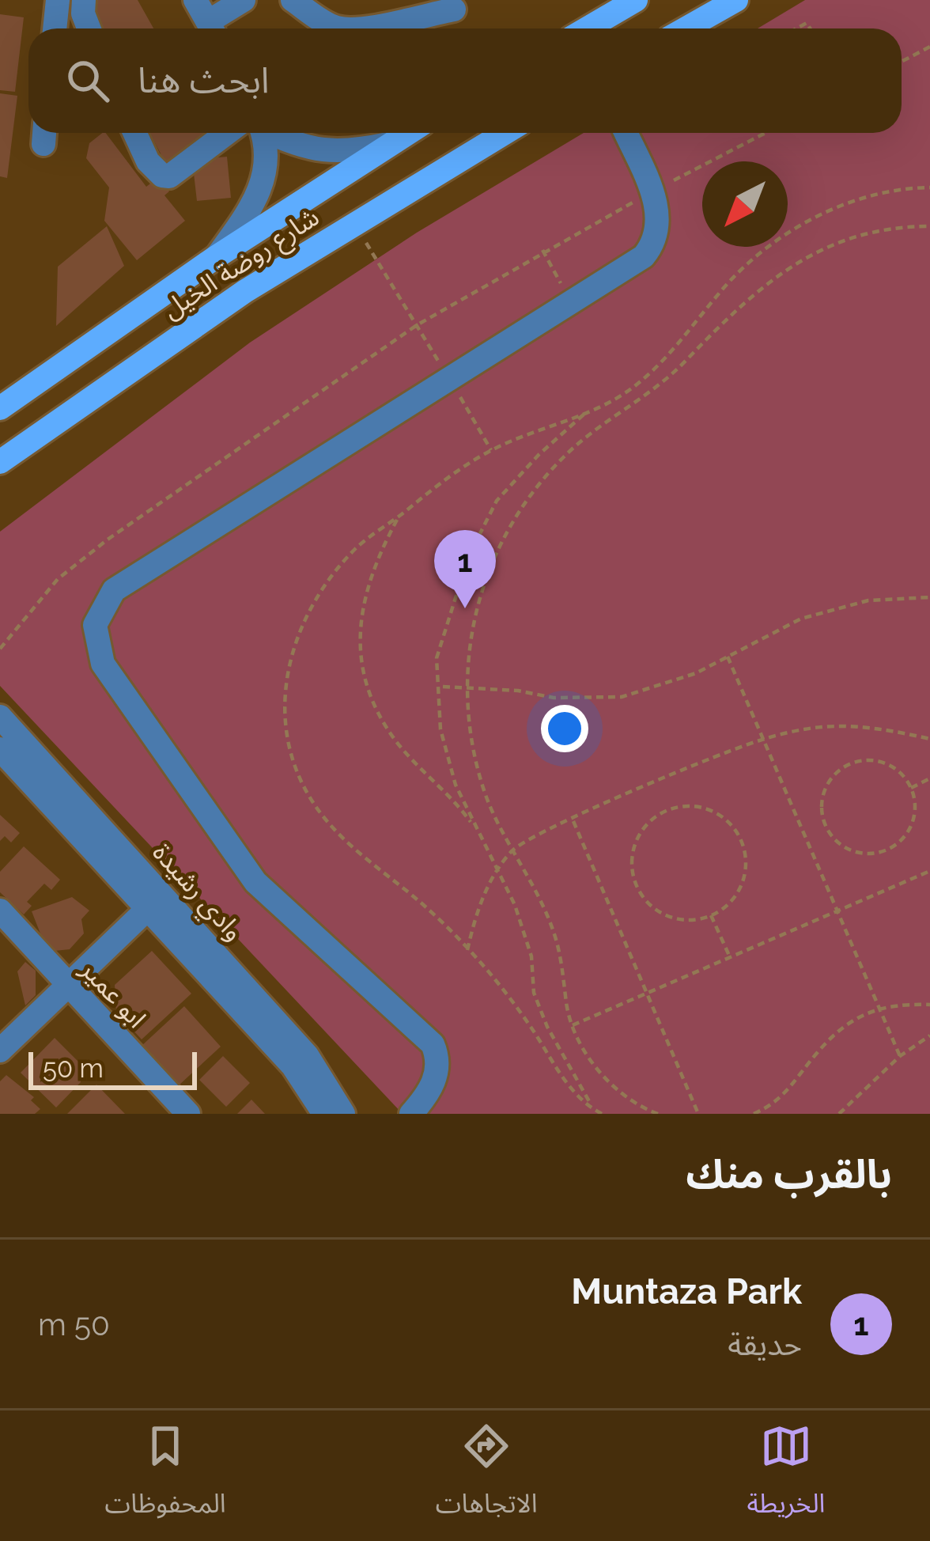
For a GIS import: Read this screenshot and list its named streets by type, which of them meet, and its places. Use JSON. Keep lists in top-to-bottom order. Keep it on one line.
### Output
{"streets":{"main road":["شارع روضة الخيل"],"street":["وادي رشيدة","ابو عمير"]},"scale_bar":"50 m","north":"bottom left","page":{"search":"ابحث هنا","pins":"1","scale":"50 m","heading":"بالقرب منك","list":[{"mark":"1","name":"Muntaza Park","note":"حديقة","value":"50 m"}],"nav":["الخريطة","الاتجاهات","المحفوظات"]}}
